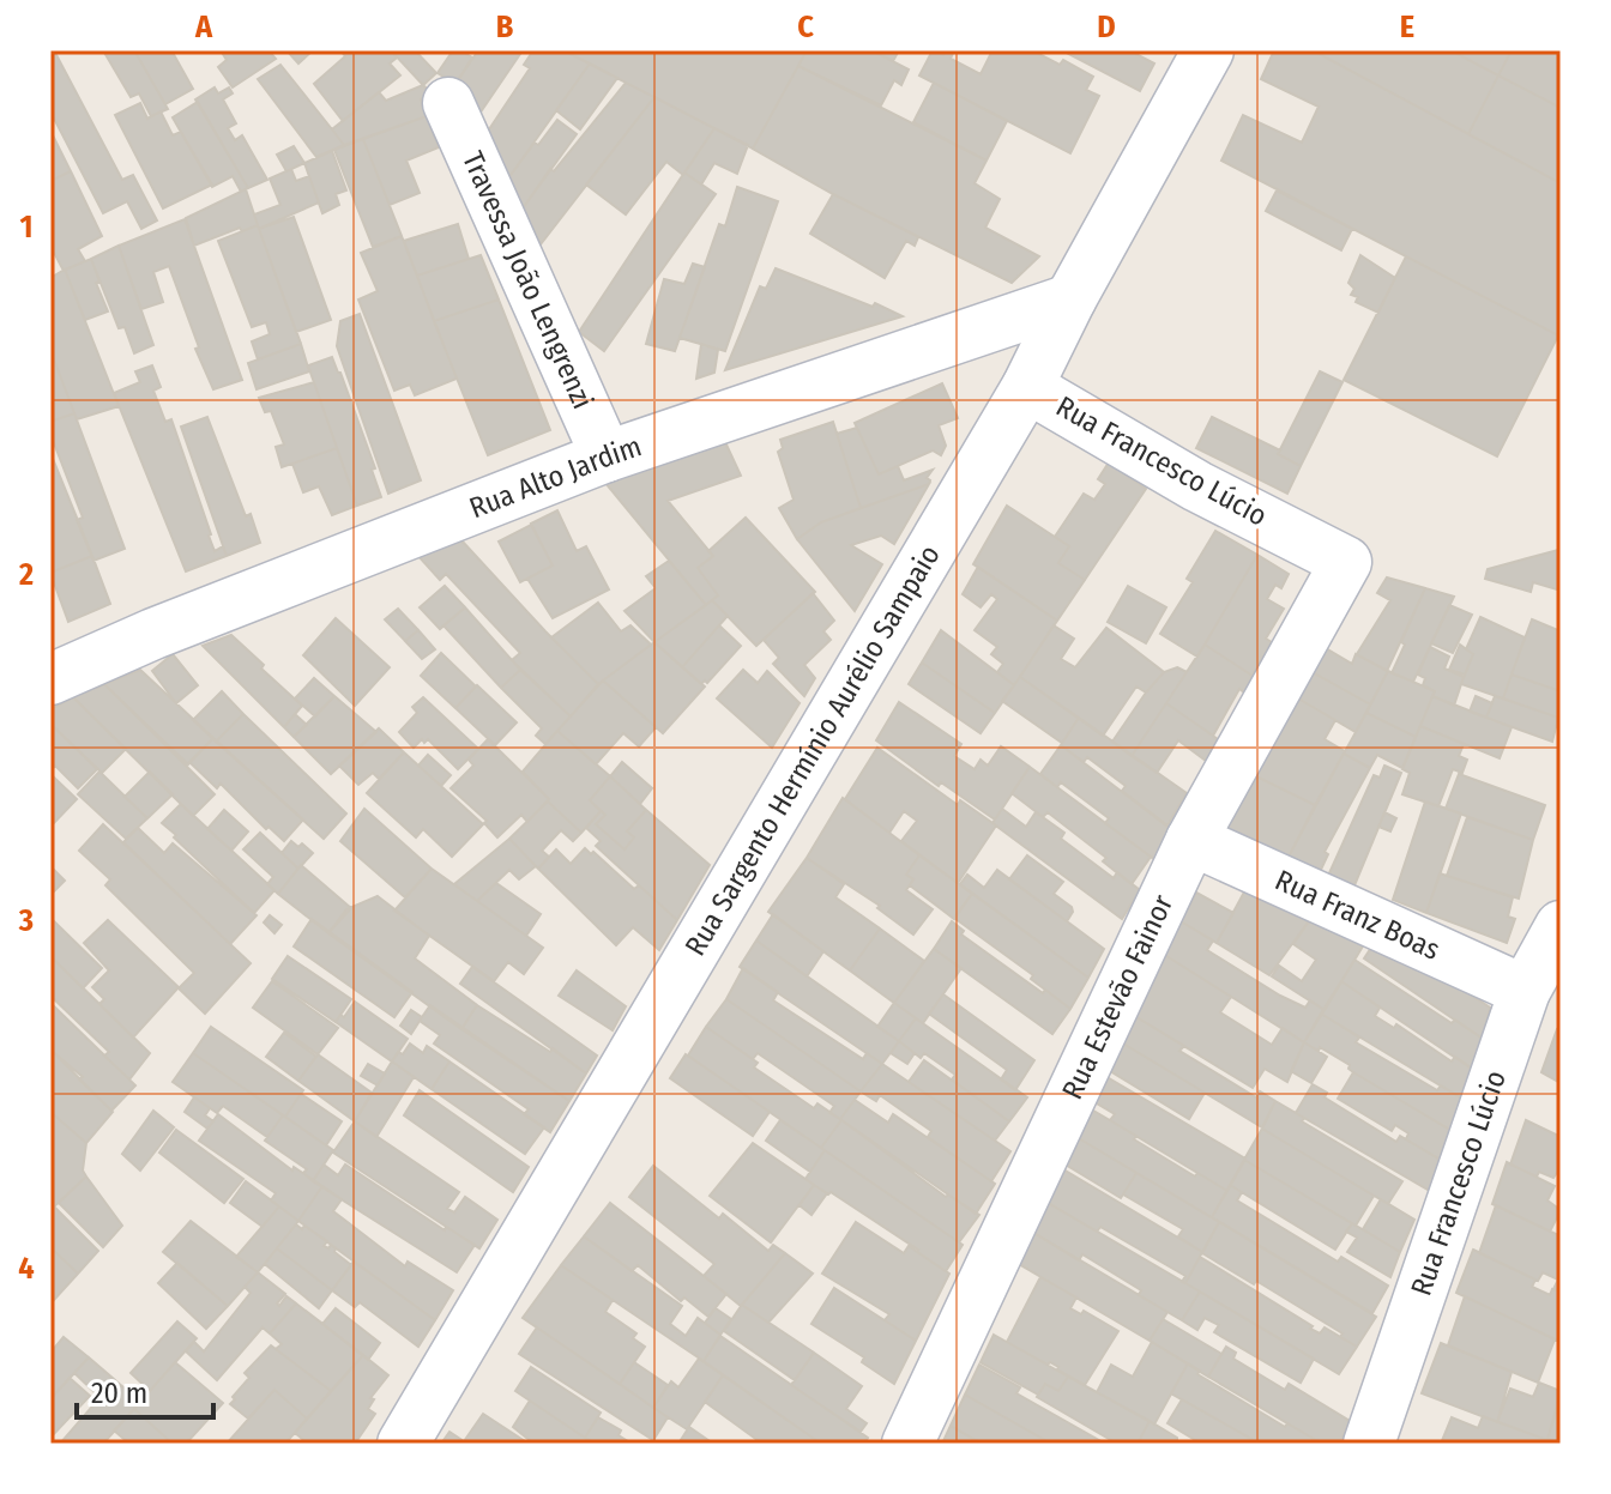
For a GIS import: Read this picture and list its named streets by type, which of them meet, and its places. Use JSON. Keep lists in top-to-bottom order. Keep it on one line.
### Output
{"streets":{"street":["Travessa João Lengrenzi","Rua Francesco Lúcio","Rua Alto Jardim","Rua Sargento Hermínio Aurélio Sampaio","Rua Franz Boas","Rua Estevão Fainor"]},"crossings":[["Travessa João Lengrenzi","Rua Alto Jardim"],["Rua Francesco Lúcio","Rua Sargento Hermínio Aurélio Sampaio"],["Rua Francesco Lúcio","Rua Franz Boas"],["Rua Francesco Lúcio","Rua Estevão Fainor"],["Rua Alto Jardim","Rua Sargento Hermínio Aurélio Sampaio"],["Rua Franz Boas","Rua Estevão Fainor"]],"scale_bar":"20 m","grid":{"columns":["A","B","C","D","E"],"rows":["1","2","3","4"]}}
